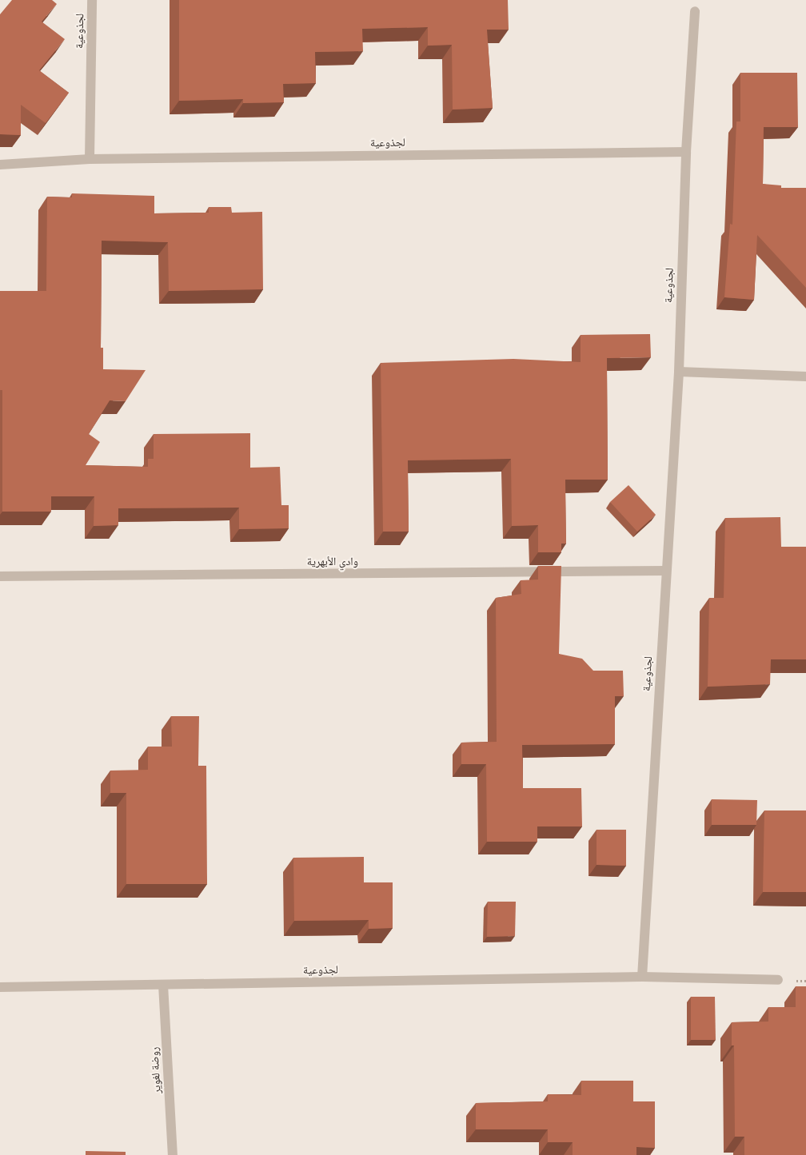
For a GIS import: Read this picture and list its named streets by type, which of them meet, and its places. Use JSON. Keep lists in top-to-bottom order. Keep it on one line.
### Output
{"streets":{"street":["لجذوعية","وادي الأبهرية","روضة لغوير"]},"crossings":[["لجذوعية","وادي الأبهرية"],["لجذوعية","روضة لغوير"]]}
